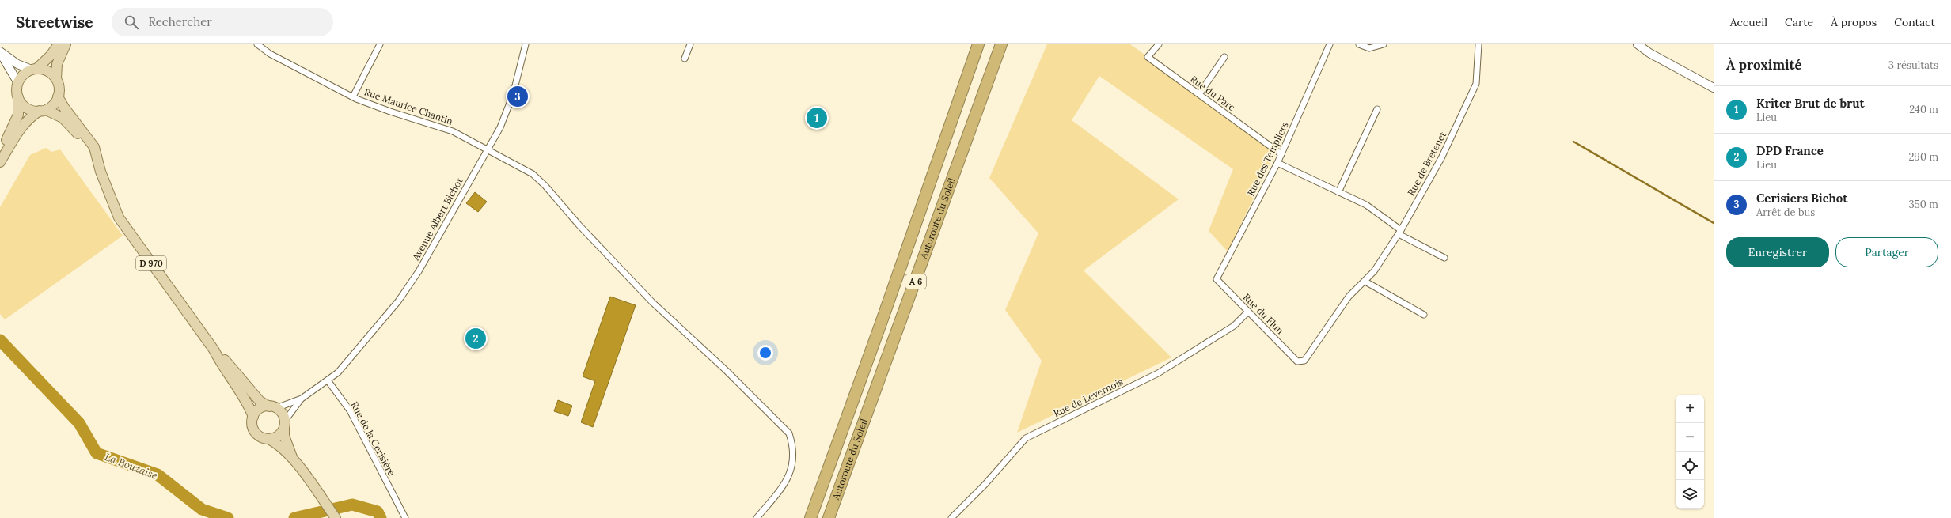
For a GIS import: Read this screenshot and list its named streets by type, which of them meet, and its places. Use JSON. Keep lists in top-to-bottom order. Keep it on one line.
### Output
{"streets":{"highway":["Autoroute du Soleil","A 6"],"main road":["D 970"],"street":["Rue du Parc","Rue Maurice Chantin","Rue des Templiers","Rue de Bretenet","Avenue Albert Bichot","Rue du Flun","Rue de Levernois","Rue de la Cerisière"]},"crossings":[["Rue du Parc","Rue des Templiers"],["Rue Maurice Chantin","Avenue Albert Bichot"],["Rue des Templiers","Rue du Flun"],["Rue de Bretenet","Rue du Flun"],["Avenue Albert Bichot","Rue de la Cerisière"],["Rue du Flun","Rue de Levernois"]],"water":["La Bouzaise"],"page":{"header":"Streetwise","search":"Rechercher","nav":["Accueil","Carte","À propos","Contact"],"heading":["À proximité","3 résultats"],"pins":["3","1","2"],"list":[{"mark":"1","name":"Kriter Brut de brut","note":"Lieu","value":"240 m"},{"mark":"2","name":"DPD France","note":"Lieu","value":"290 m"},{"mark":"3","name":"Cerisiers Bichot","note":"Arrêt de bus","value":"350 m"}],"buttons":["Enregistrer","Partager"],"map_buttons":["+","−"]}}
